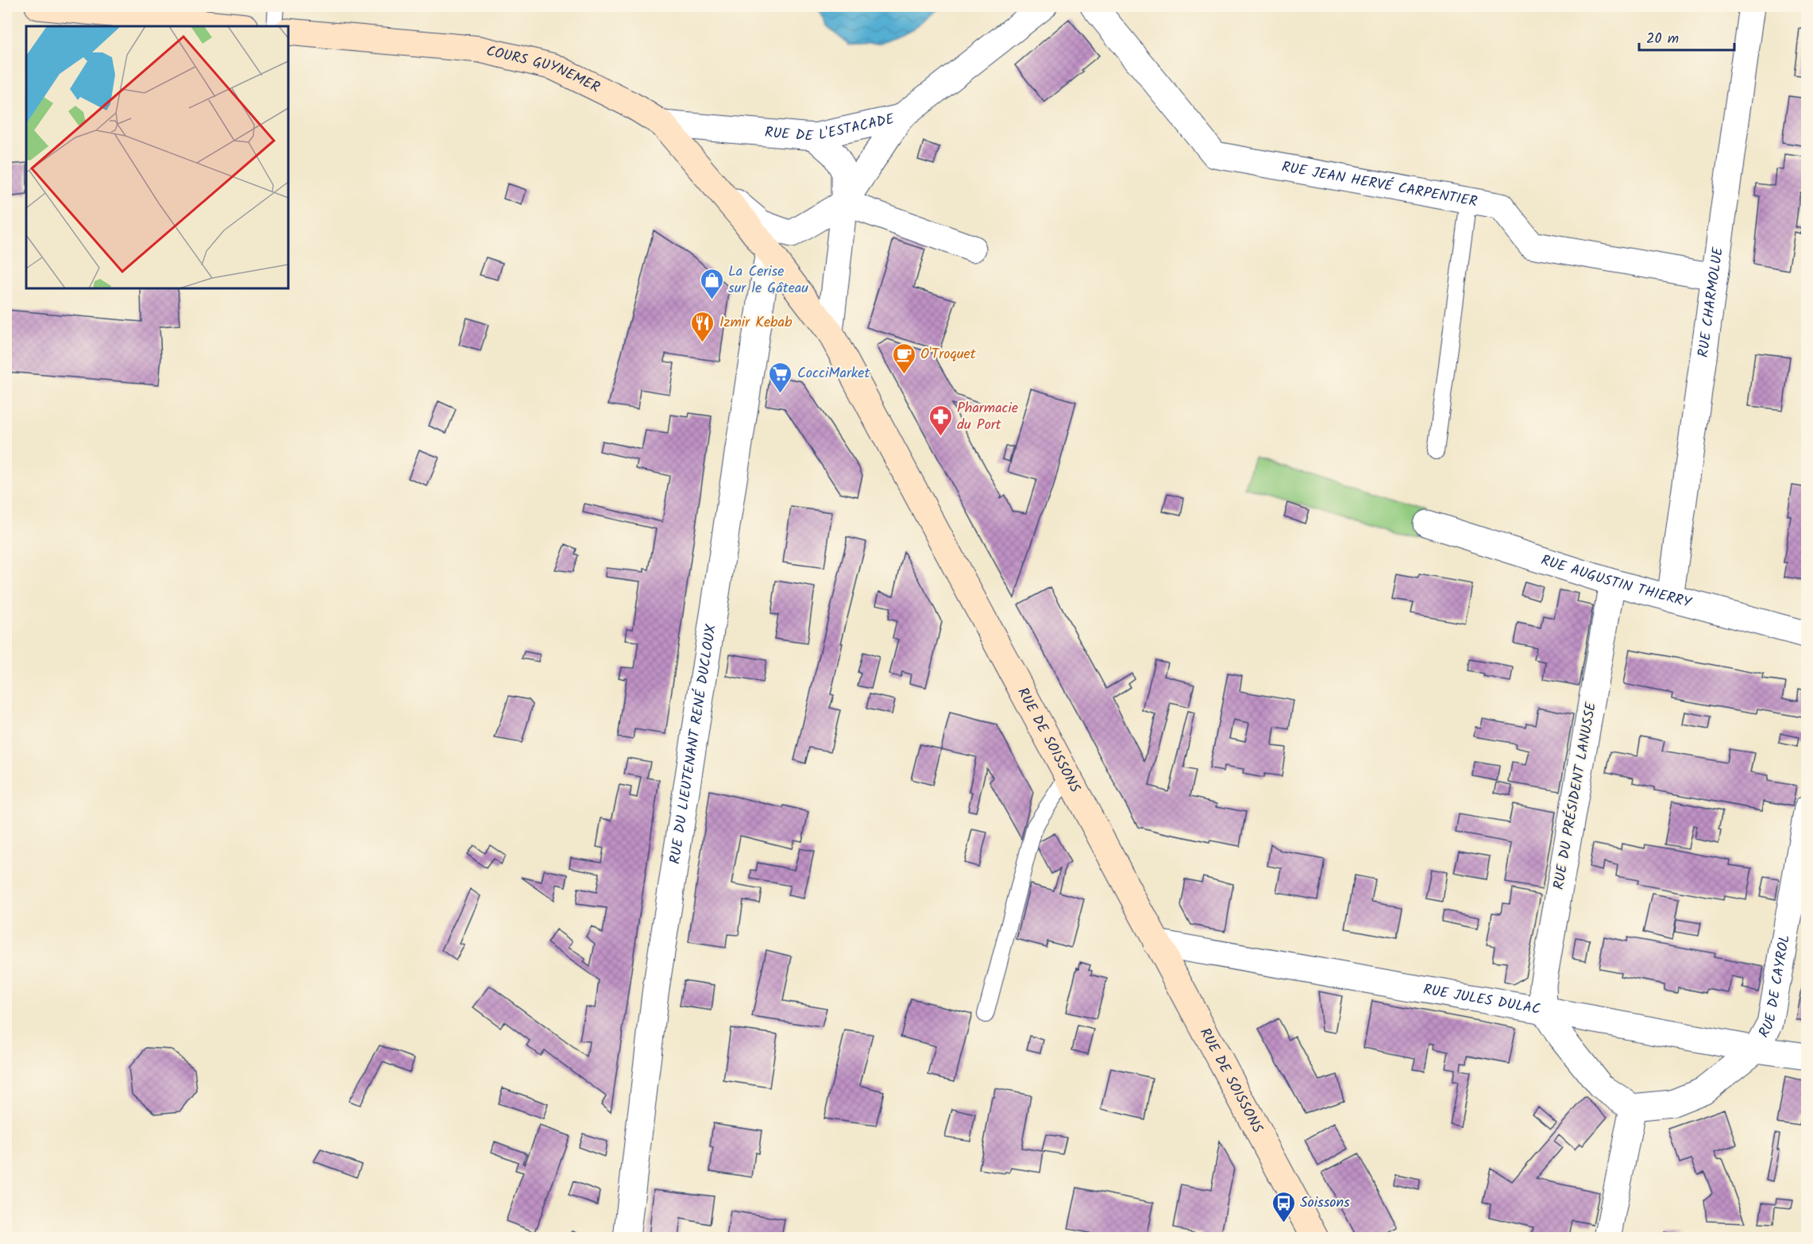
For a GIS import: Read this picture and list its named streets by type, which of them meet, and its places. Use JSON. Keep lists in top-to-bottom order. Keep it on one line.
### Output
{"streets":{"main road":["COURS GUYNEMER","RUE DE SOISSONS"],"street":["RUE DE L'ESTACADE","RUE JEAN HERVÉ CARPENTIER","RUE CHARMOLUE","RUE AUGUSTIN THIERRY","RUE DU LIEUTENANT RENÉ DUCLOUX","RUE DU PRÉSIDENT LANUSSE","RUE DE CAYROL","RUE JULES DULAC"]},"crossings":[["COURS GUYNEMER","RUE DE L'ESTACADE"],["COURS GUYNEMER","RUE DE SOISSONS"],["COURS GUYNEMER","RUE DU LIEUTENANT RENÉ DUCLOUX"],["RUE JEAN HERVÉ CARPENTIER","RUE CHARMOLUE"],["RUE CHARMOLUE","RUE AUGUSTIN THIERRY"],["RUE AUGUSTIN THIERRY","RUE DU PRÉSIDENT LANUSSE"],["RUE DE SOISSONS","RUE DU LIEUTENANT RENÉ DUCLOUX"],["RUE DE SOISSONS","RUE JULES DULAC"],["RUE DU PRÉSIDENT LANUSSE","RUE JULES DULAC"],["RUE DE CAYROL","RUE JULES DULAC"]],"places":{"shop":["La Cerise sur le Gâteau"],"restaurant":["Izmir Kebab"],"cafe":["O'Troquet"],"supermarket":["CocciMarket"],"pharmacy":["Pharmacie du Port"],"bus stop":["Soissons"]},"scale_bar":"20 m"}
